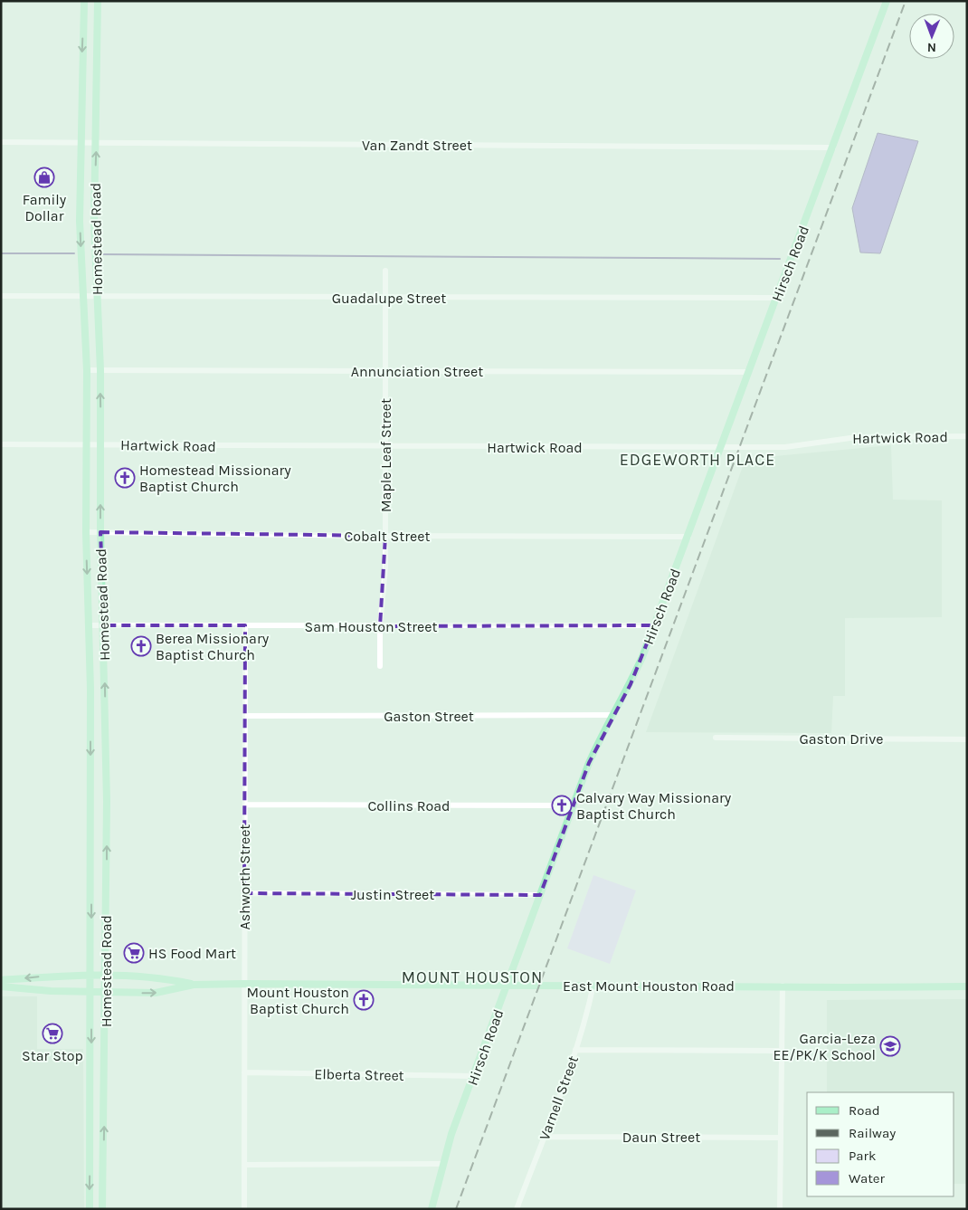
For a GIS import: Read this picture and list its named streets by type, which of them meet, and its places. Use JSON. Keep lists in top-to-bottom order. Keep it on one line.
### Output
{"streets":{"main road":["Homestead Road","Hirsch Road","East Mount Houston Road"],"street":["Van Zandt Street","Guadalupe Street","Annunciation Street","Hartwick Road","Maple Leaf Street","Cobalt Street","Sam Houston Street","Gaston Street","Gaston Drive","Collins Road","Ashworth Street","Justin Street","Elberta Street","Varnell Street","Daun Street"]},"crossings":[["Van Zandt Street","Homestead Road"],["Van Zandt Street","Hirsch Road"],["Homestead Road","Guadalupe Street"],["Homestead Road","Annunciation Street"],["Homestead Road","Hartwick Road"],["Homestead Road","Cobalt Street"],["Homestead Road","Sam Houston Street"],["Homestead Road","East Mount Houston Road"],["Hirsch Road","Guadalupe Street"],["Hirsch Road","Annunciation Street"],["Hirsch Road","Hartwick Road"],["Hirsch Road","Cobalt Street"],["Hirsch Road","Sam Houston Street"],["Hirsch Road","Gaston Street"],["Hirsch Road","Collins Road"],["Hirsch Road","Justin Street"],["Hirsch Road","East Mount Houston Road"],["Hirsch Road","Elberta Street"],["Guadalupe Street","Maple Leaf Street"],["Annunciation Street","Maple Leaf Street"],["Hartwick Road","Maple Leaf Street"],["Maple Leaf Street","Cobalt Street"],["Maple Leaf Street","Sam Houston Street"],["Sam Houston Street","Ashworth Street"],["Gaston Street","Ashworth Street"],["Collins Road","Ashworth Street"],["Ashworth Street","Justin Street"],["Ashworth Street","East Mount Houston Road"],["Ashworth Street","Elberta Street"],["East Mount Houston Road","Varnell Street"],["Varnell Street","Daun Street"]],"districts":["EDGEWORTH PLACE","MOUNT HOUSTON"],"places":{"shop":["Family Dollar"],"church":["Homestead Missionary Baptist Church","Berea Missionary Baptist Church","Calvary Way Missionary Baptist Church","Mount Houston Baptist Church"],"supermarket":["HS Food Mart","Star Stop"],"school or university":["Garcia-Leza EE/PK/K School"]},"legend":["Road","Railway","Park","Water"],"north":"bottom"}
